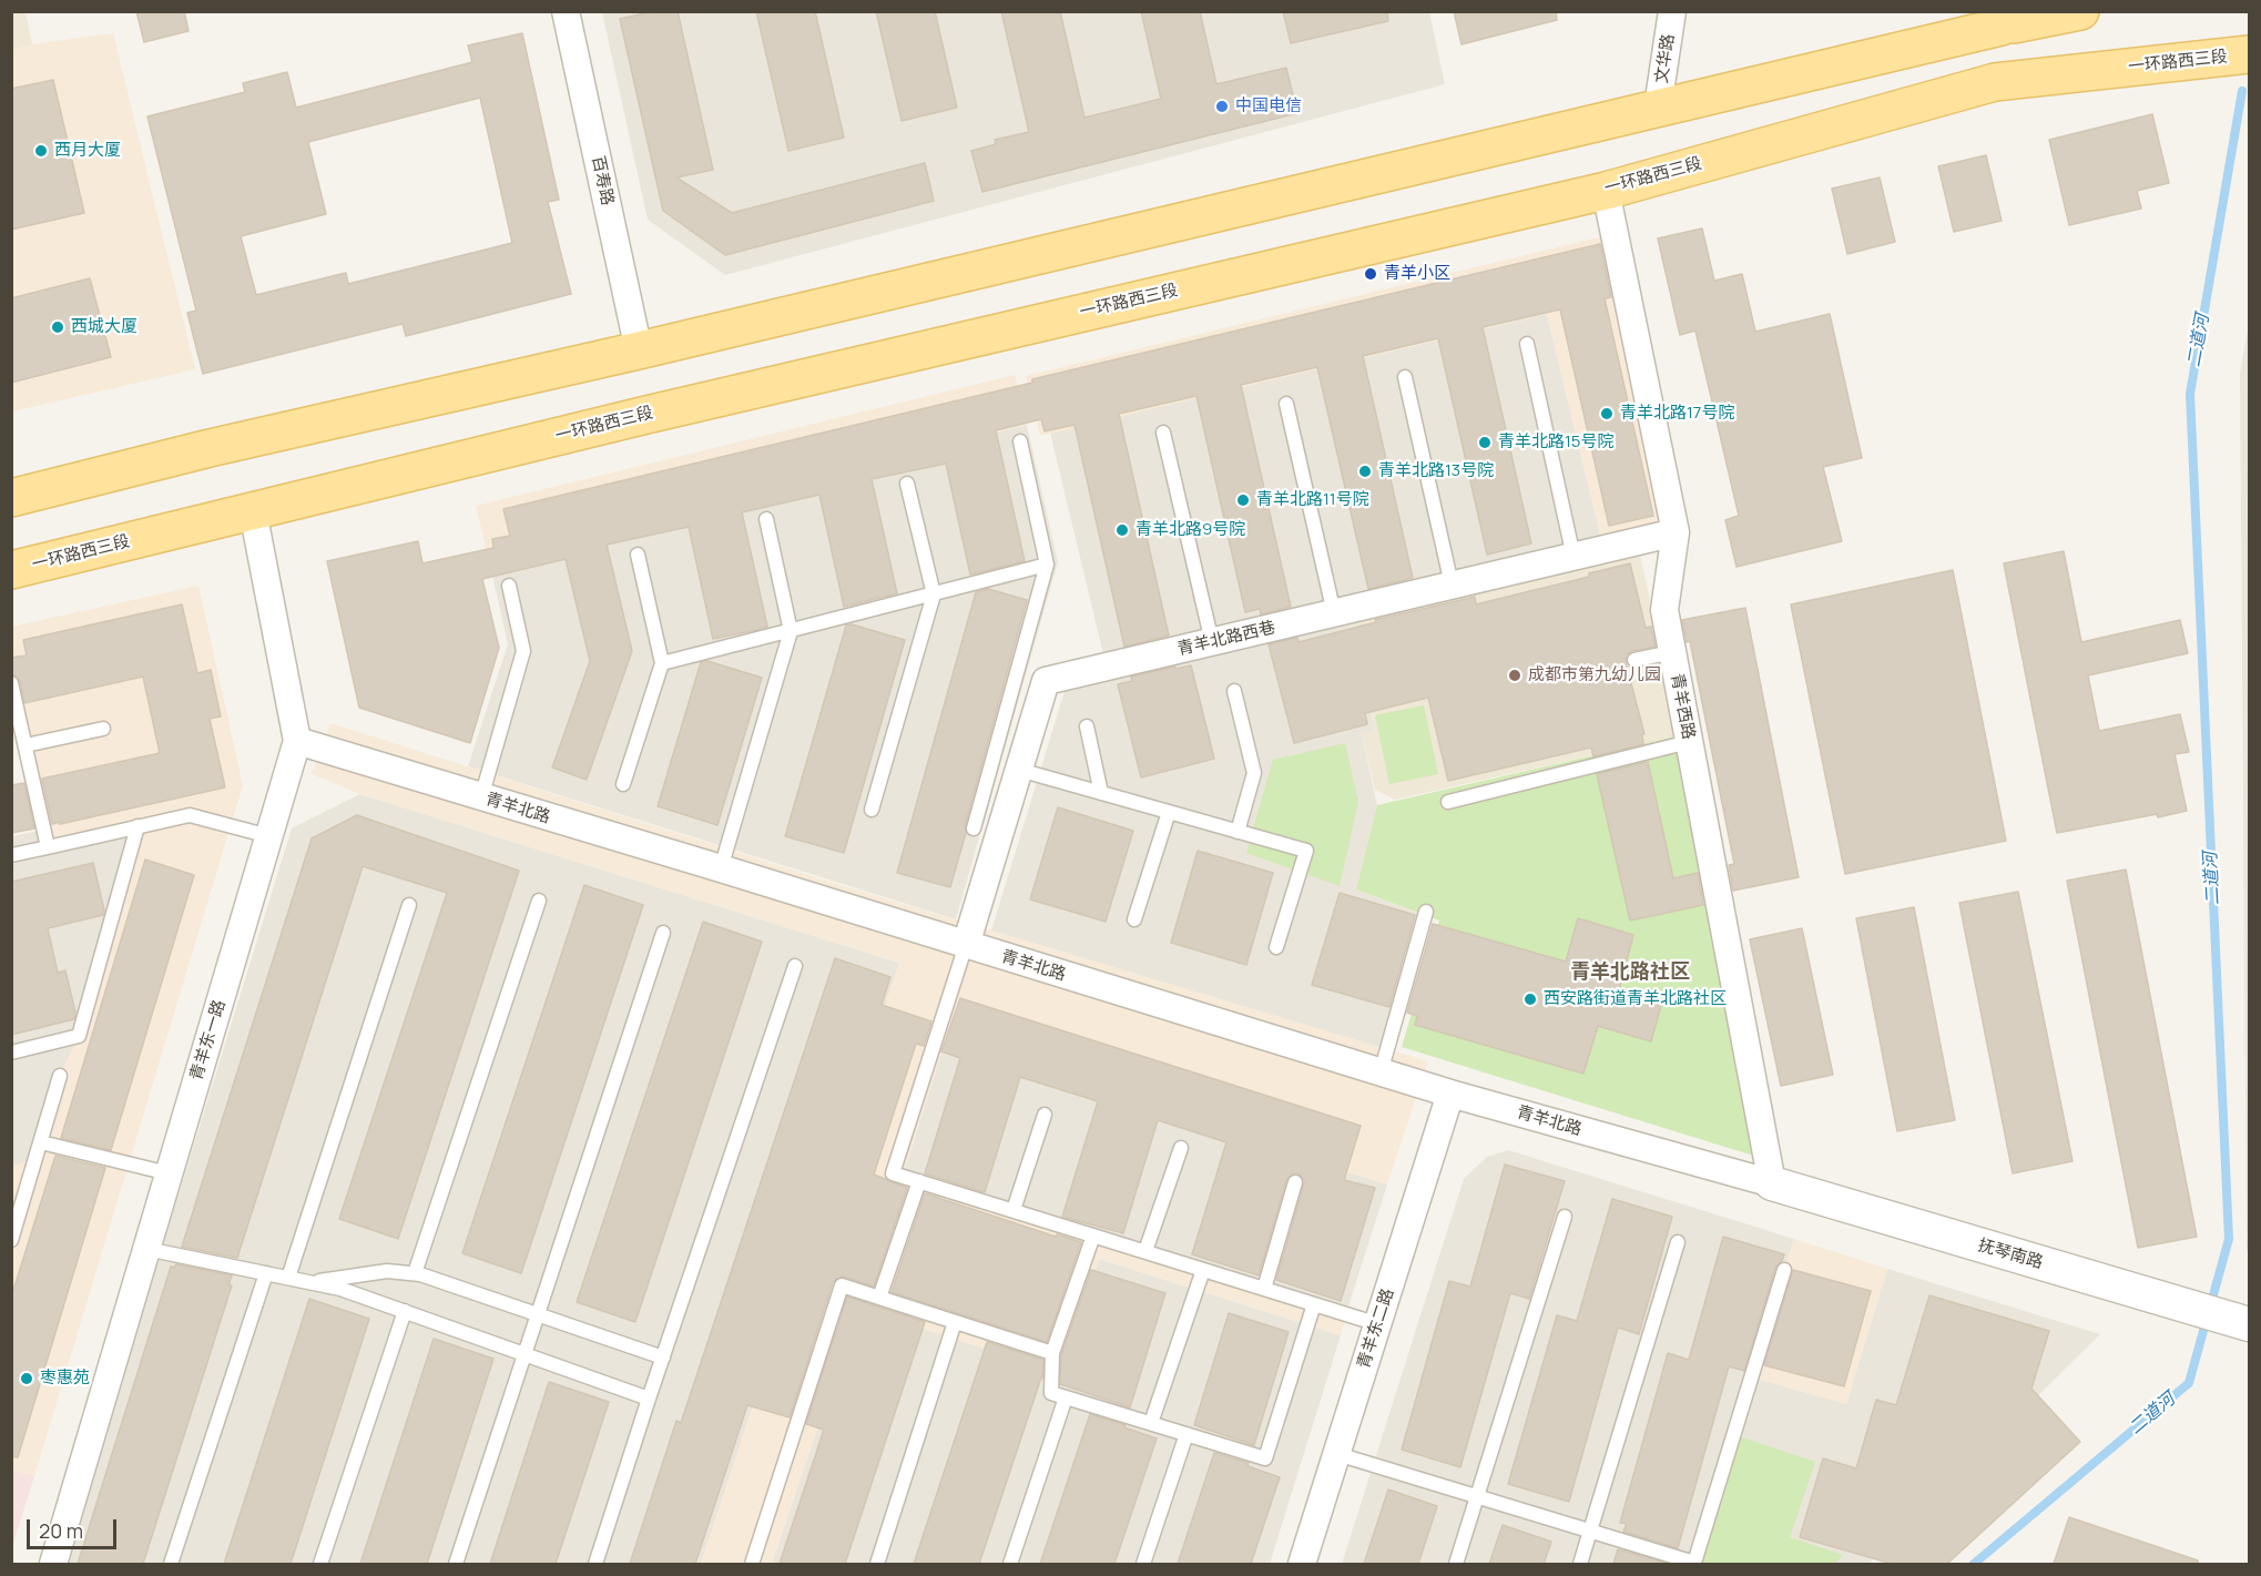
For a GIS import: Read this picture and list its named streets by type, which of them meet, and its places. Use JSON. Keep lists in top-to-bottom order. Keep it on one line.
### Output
{"streets":{"main road":["一环路西三段"],"street":["文华路","百寿路","青羊北路西巷","青羊西路","青羊北路","青羊东一路","抚琴南路","青羊东二路"]},"crossings":[["一环路西三段","青羊西路"],["一环路西三段","青羊东一路"],["青羊北路西巷","青羊西路"],["青羊北路西巷","青羊北路"],["青羊西路","青羊北路"],["青羊西路","抚琴南路"],["青羊北路","青羊东一路"],["青羊北路","抚琴南路"],["青羊北路","青羊东二路"]],"districts":["青羊北路社区"],"water":["二道河"],"places":["中国电信","西月大厦","青羊小区","西城大厦","青羊北路17号院","青羊北路15号院","青羊北路13号院","青羊北路11号院","青羊北路9号院","成都市第九幼儿园","西安路街道青羊北路社区","枣惠苑"],"scale_bar":"20 m"}
